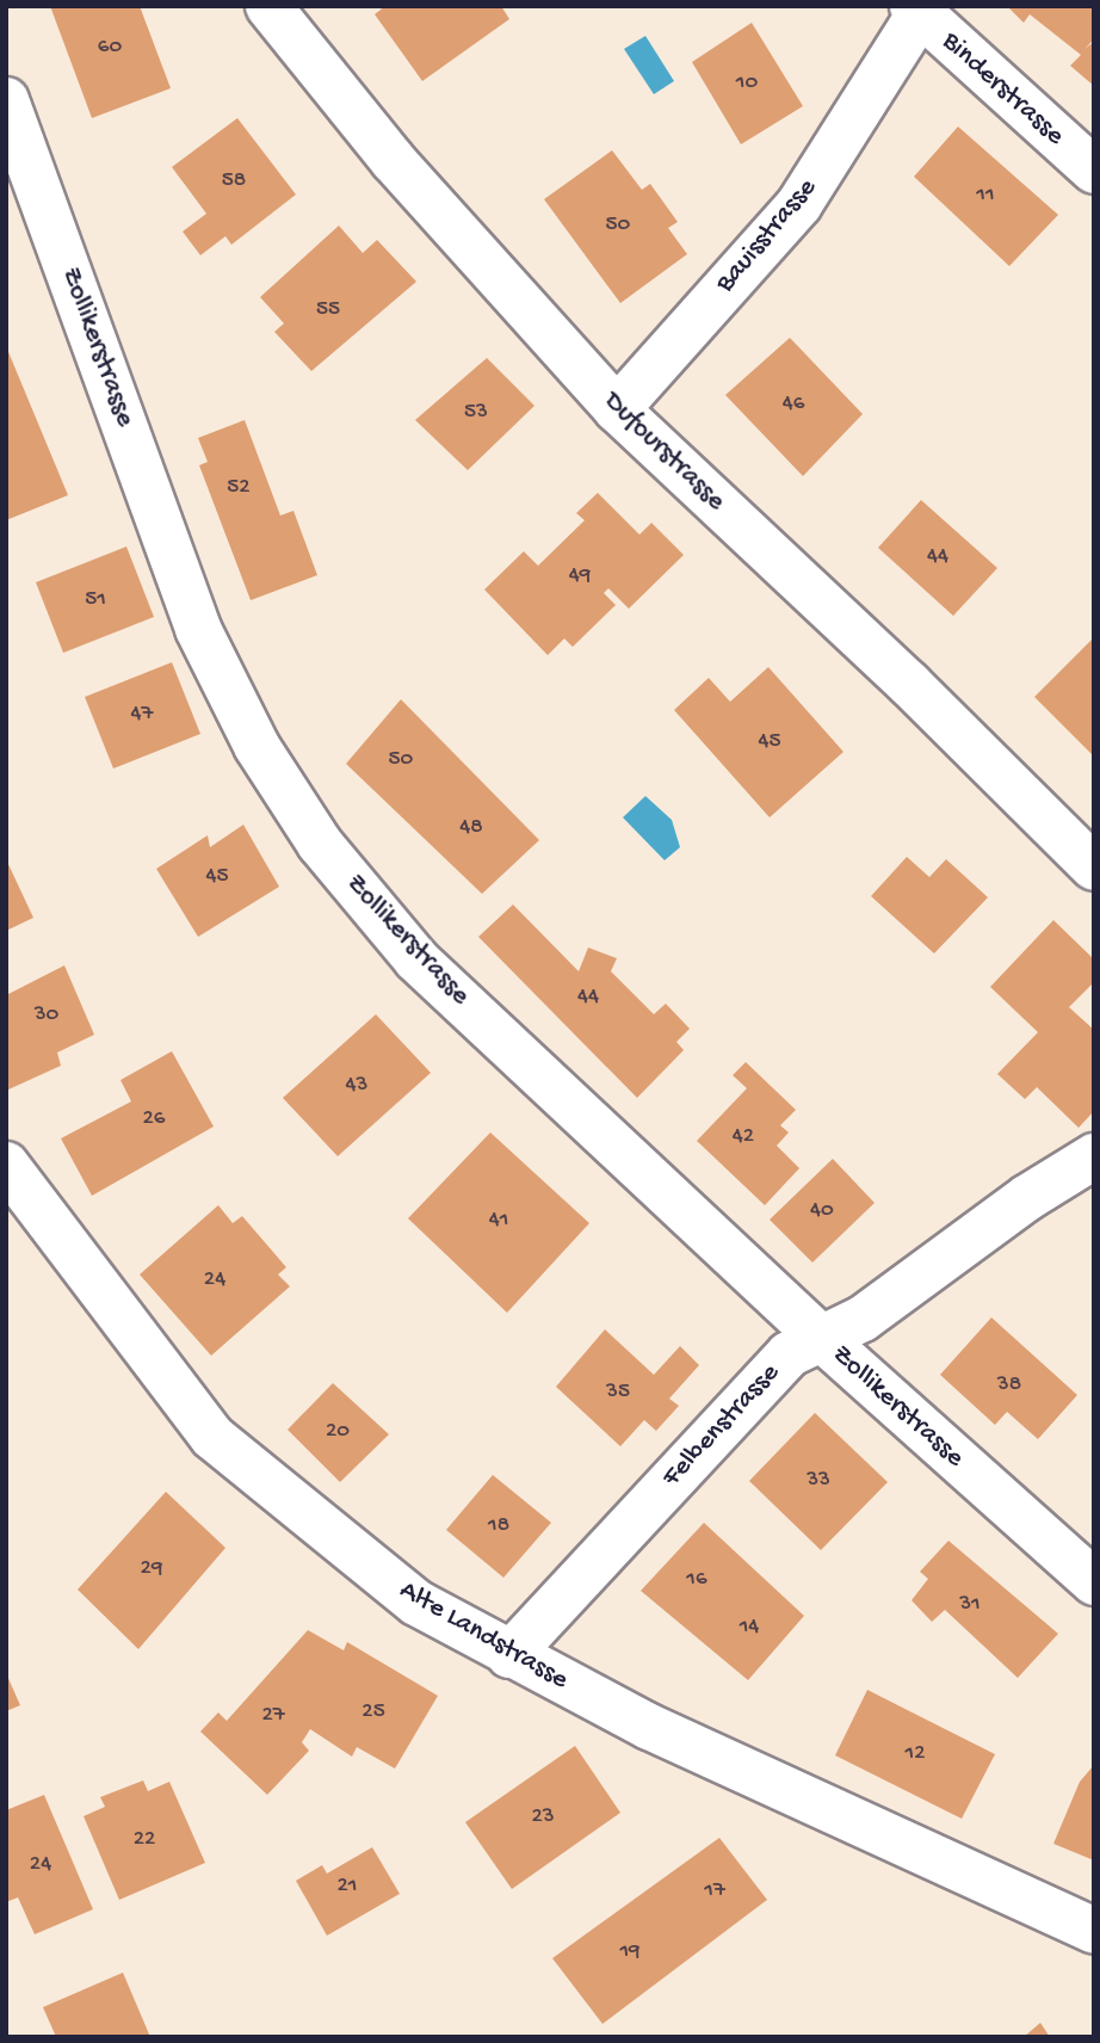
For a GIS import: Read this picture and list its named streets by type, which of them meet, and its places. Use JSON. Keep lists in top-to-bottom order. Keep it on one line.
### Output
{"streets":{"street":["Binderstrasse","Bauisstrasse","Zollikerstrasse","Dufourstrasse","Felbenstrasse","Alte Landstrasse"]},"crossings":[["Binderstrasse","Bauisstrasse"],["Bauisstrasse","Dufourstrasse"],["Zollikerstrasse","Felbenstrasse"],["Felbenstrasse","Alte Landstrasse"]],"house_numbers":["60","10","58","11","50","55","46","53","52","44","49","51","47","45","50","48","45","44","30","43","26","42","40","41","24","38","35","20","33","18","29","16","31","14","25","27","12","23","22","24","21","17","19"]}
